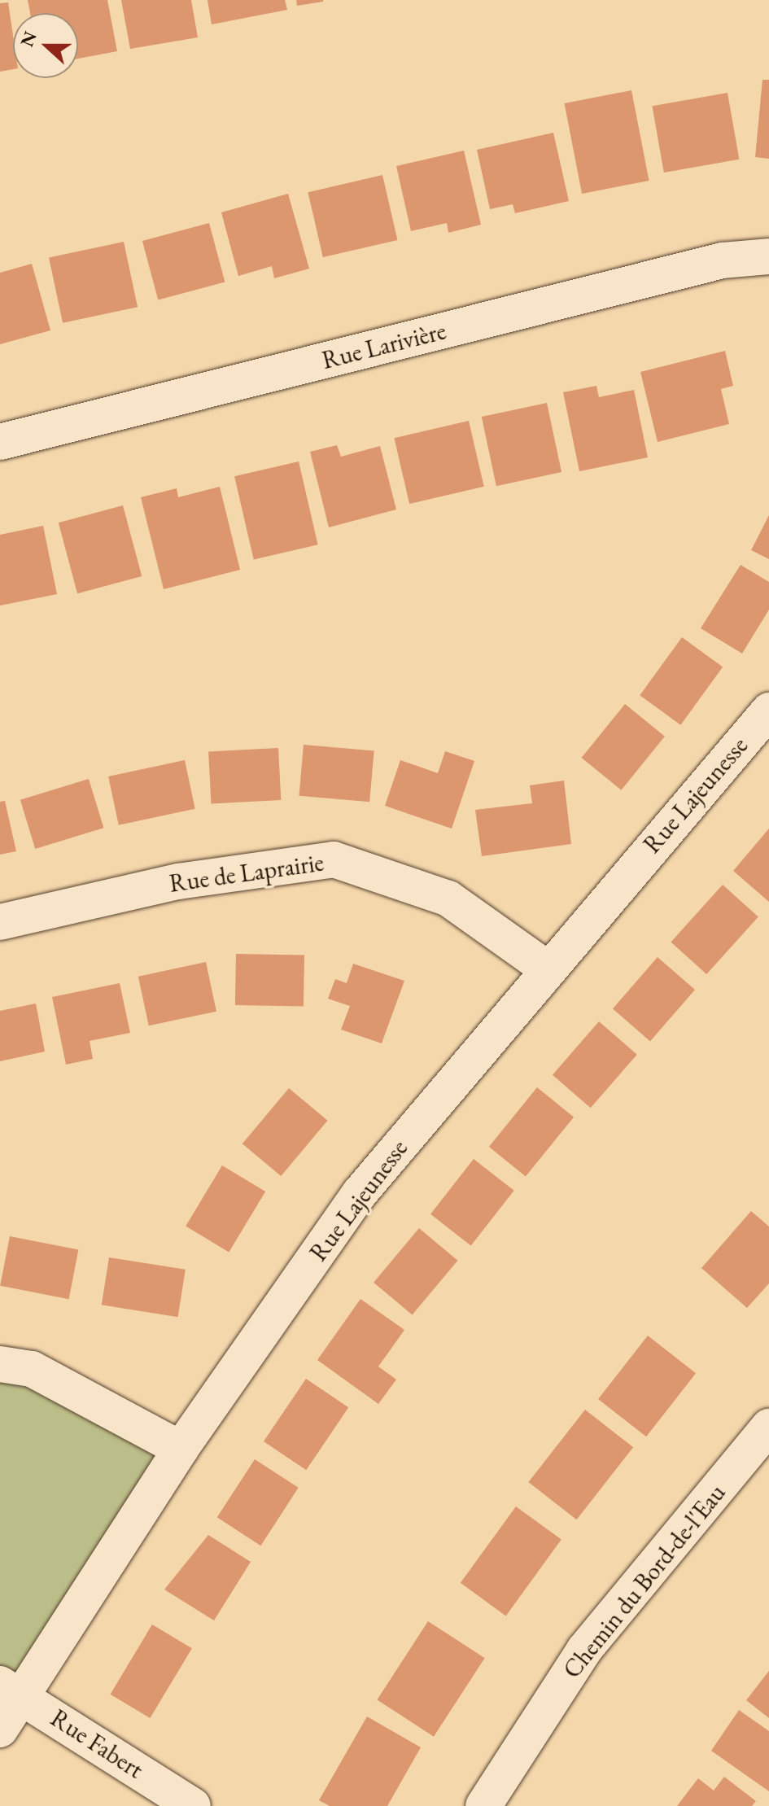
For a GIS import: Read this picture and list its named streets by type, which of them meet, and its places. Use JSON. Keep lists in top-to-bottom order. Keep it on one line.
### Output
{"streets":{"street":["Rue Larivière","Rue Lajeunesse","Rue de Laprairie","Chemin du Bord-de-l'Eau","Rue Fabert"]},"crossings":[["Rue Lajeunesse","Rue de Laprairie"],["Rue Lajeunesse","Rue Fabert"]],"north":"left"}
